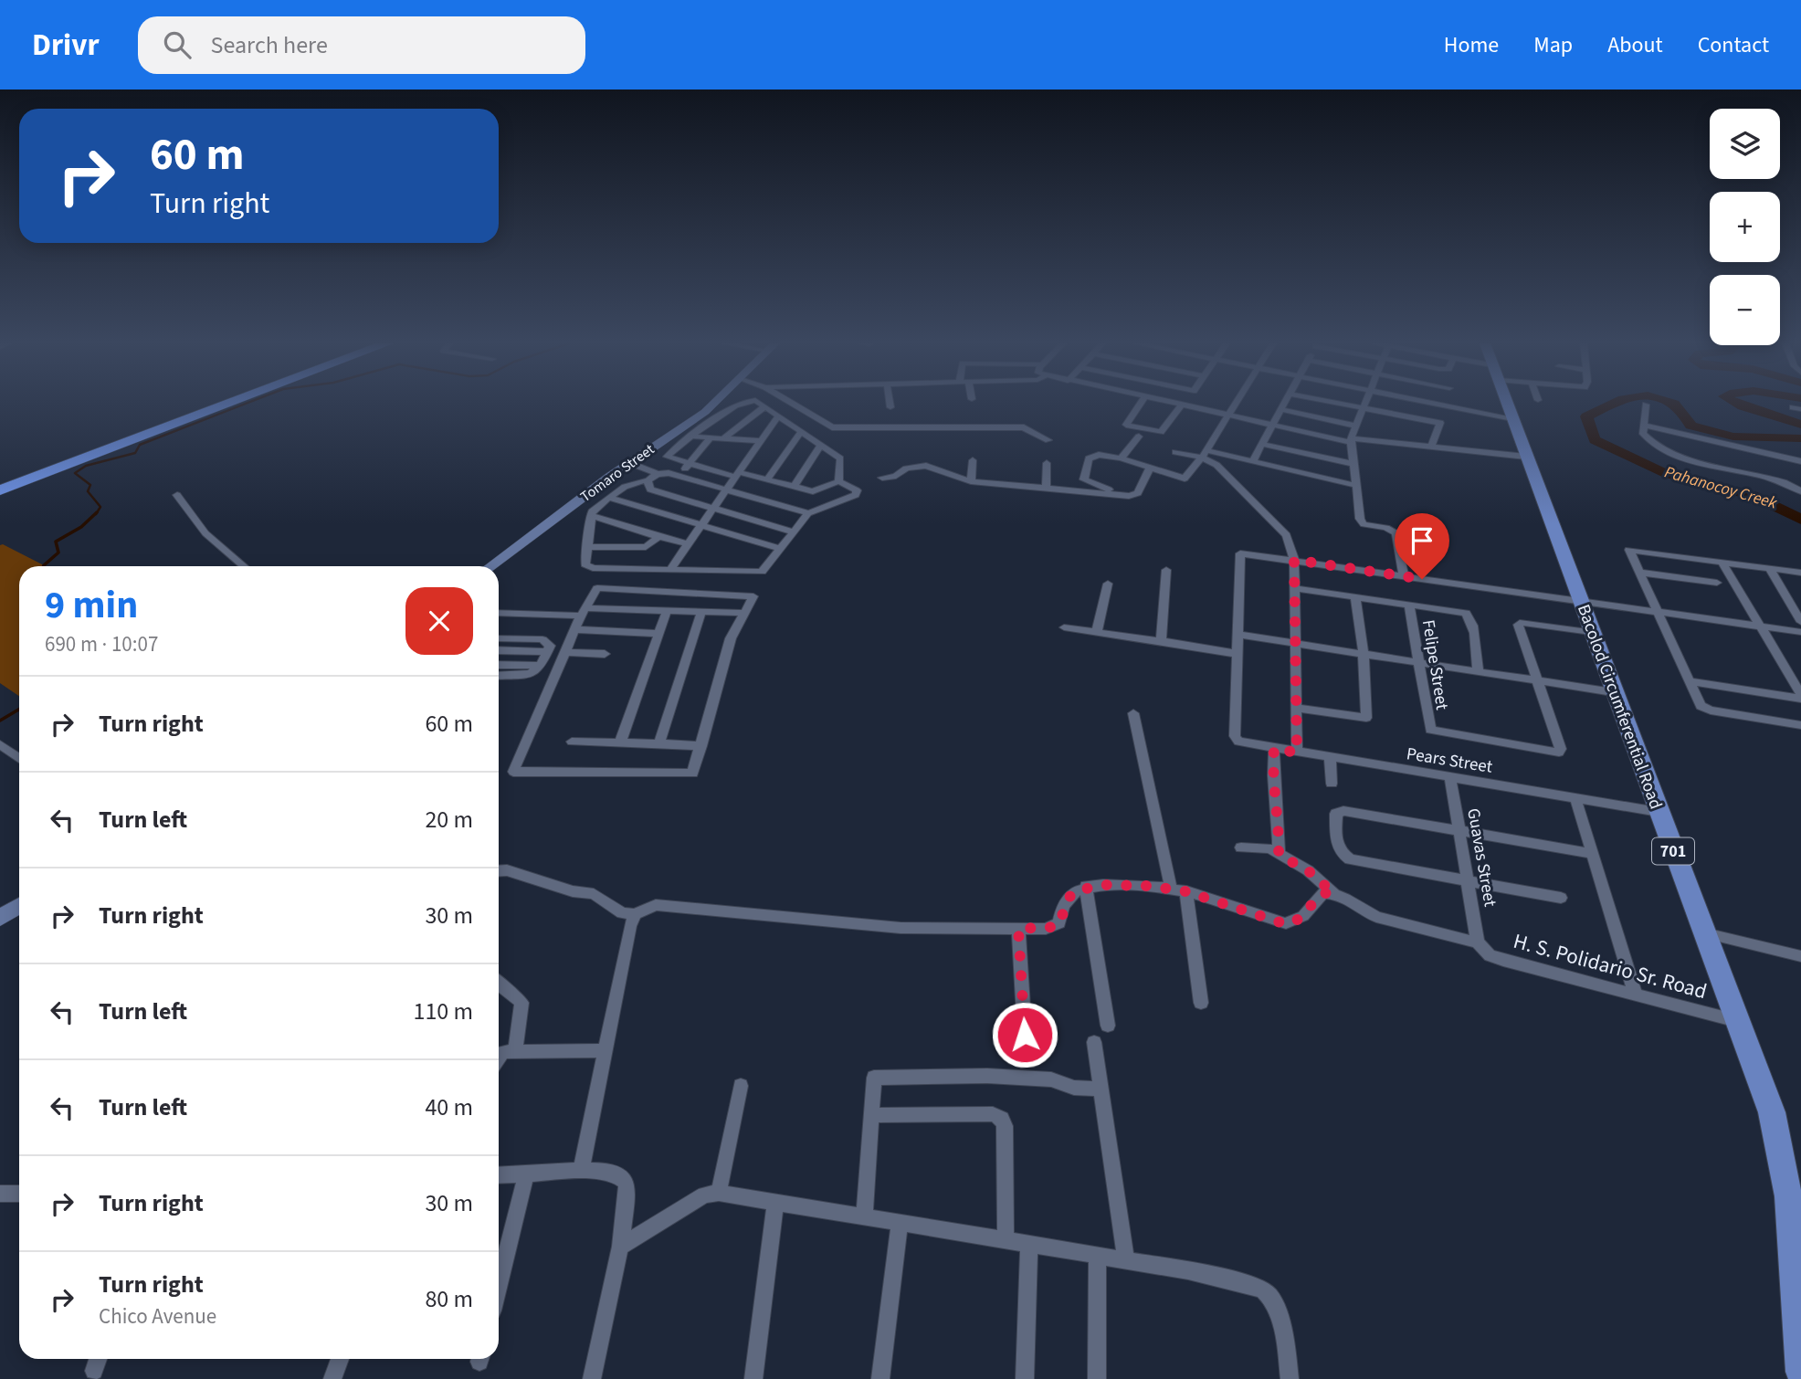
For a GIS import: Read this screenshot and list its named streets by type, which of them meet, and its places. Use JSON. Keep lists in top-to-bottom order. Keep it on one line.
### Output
{"streets":{"main road":["Bacolod Circumferential Road","701"],"street":["Tomaro Street","Felipe Street","Pears Street","Guavas Street","H. S. Polidario Sr. Road"]},"crossings":[["Bacolod Circumferential Road","Pears Street"],["Bacolod Circumferential Road","H. S. Polidario Sr. Road"],["Pears Street","Guavas Street"],["Guavas Street","H. S. Polidario Sr. Road"]],"water":["Pahanocoy Creek"],"page":{"header":"Drivr","search":"Search here","nav":["Home","Map","About","Contact"],"map_buttons":["+","−"],"turn":["60 m","Turn right"],"heading":["9 min","690 m · 10:07"],"list":[{"name":"Turn right","value":"60 m"},{"name":"Turn left","value":"20 m"},{"name":"Turn right","value":"30 m"},{"name":"Turn left","value":"110 m"},{"name":"Turn left","value":"40 m"},{"name":"Turn right","value":"30 m"},{"name":"Turn right","note":"Chico Avenue","value":"80 m"}]}}
